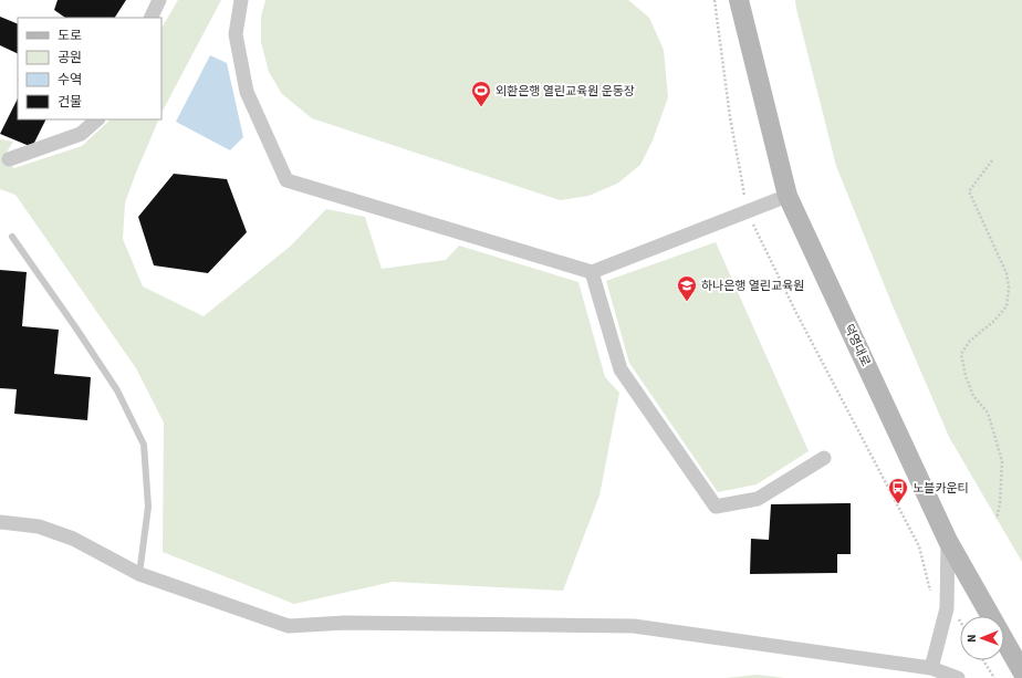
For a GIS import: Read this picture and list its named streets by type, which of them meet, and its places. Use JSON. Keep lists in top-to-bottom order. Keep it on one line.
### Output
{"streets":{"main road":["덕영대로"]},"places":{"sports":["외환은행 열린교육원 운동장"],"school or university":["하나은행 열린교육원"],"bus stop":["노블카운티"]},"legend":["도로","공원","수역","건물"],"north":"left"}
